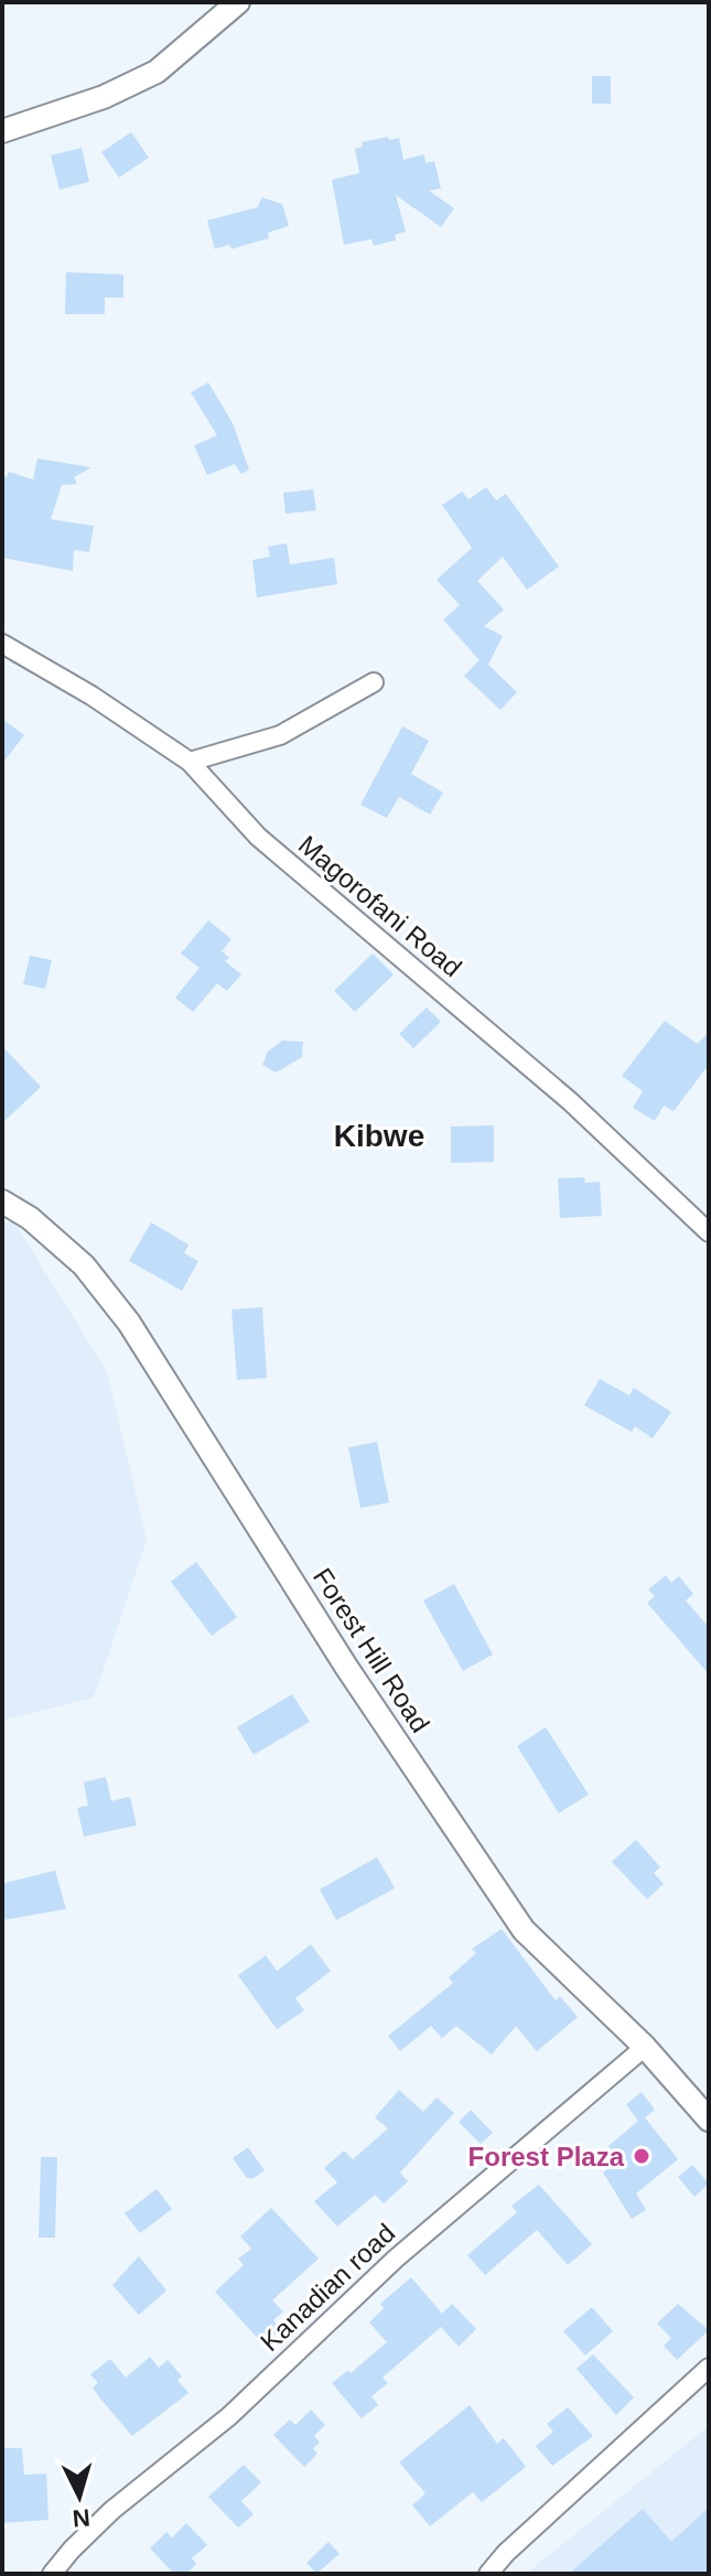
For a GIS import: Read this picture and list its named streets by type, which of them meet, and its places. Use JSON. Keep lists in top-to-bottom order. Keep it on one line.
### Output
{"streets":{"street":["Magorofani Road","Forest Hill Road","Kanadian road"]},"crossings":[["Forest Hill Road","Kanadian road"]],"districts":["Kibwe"],"places":["Forest Plaza"],"north":"bottom"}
